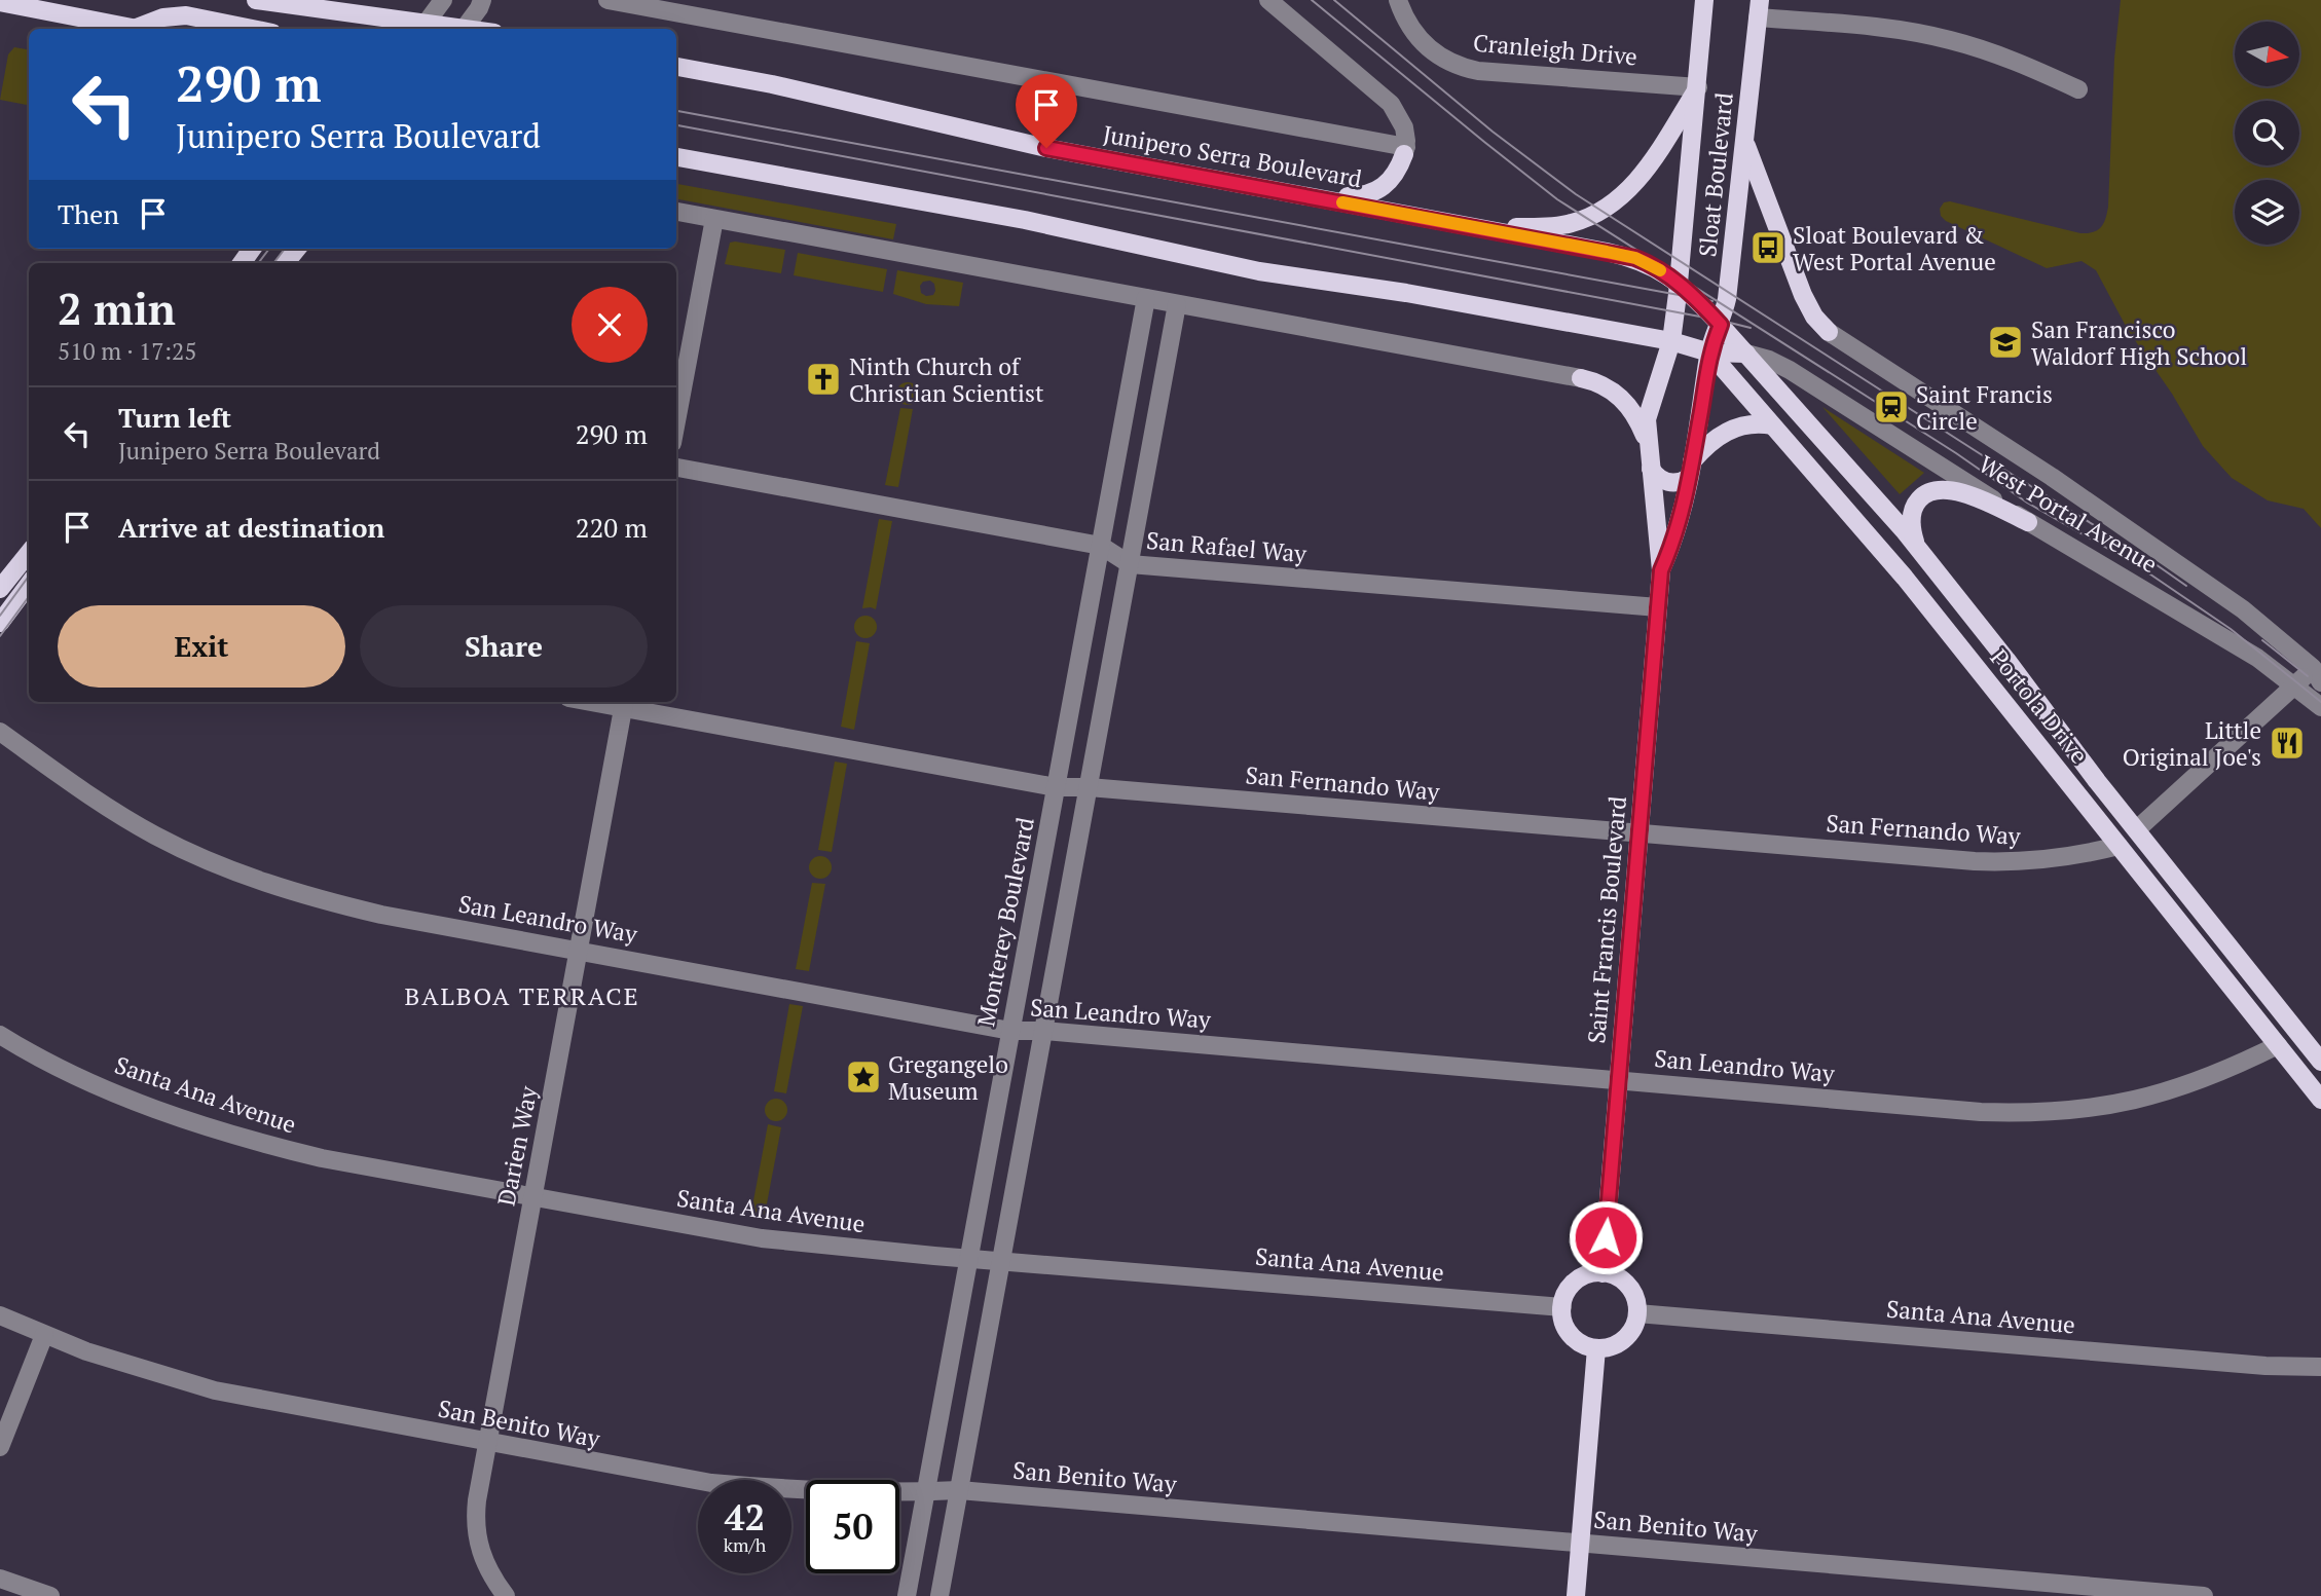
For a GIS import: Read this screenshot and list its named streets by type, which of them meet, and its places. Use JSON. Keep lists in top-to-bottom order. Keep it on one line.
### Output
{"streets":{"main road":["Junipero Serra Boulevard","Sloat Boulevard","Portola Drive","Saint Francis Boulevard"],"street":["Cranleigh Drive","West Portal Avenue","San Rafael Way","San Fernando Way","San Leandro Way","Monterey Boulevard","Santa Ana Avenue","Darien Way","San Benito Way"]},"crossings":[["Cranleigh Drive","Sloat Boulevard"],["Junipero Serra Boulevard","Sloat Boulevard"],["Junipero Serra Boulevard","Portola Drive"],["Sloat Boulevard","Portola Drive"],["Sloat Boulevard","Saint Francis Boulevard"],["West Portal Avenue","Portola Drive"],["San Rafael Way","Saint Francis Boulevard"],["San Rafael Way","Monterey Boulevard"],["Portola Drive","San Fernando Way"],["Portola Drive","San Leandro Way"],["Portola Drive","Saint Francis Boulevard"],["San Fernando Way","Saint Francis Boulevard"],["San Fernando Way","Monterey Boulevard"],["San Fernando Way","Darien Way"],["San Leandro Way","Saint Francis Boulevard"],["San Leandro Way","Monterey Boulevard"],["San Leandro Way","Darien Way"],["Saint Francis Boulevard","Santa Ana Avenue"],["Monterey Boulevard","Santa Ana Avenue"],["Monterey Boulevard","San Benito Way"],["Santa Ana Avenue","Darien Way"],["Darien Way","San Benito Way"]],"districts":["BALBOA TERRACE"],"places":{"bus stop":["Sloat Boulevard & West Portal Avenue"],"school or university":["San Francisco Waldorf High School"],"church":["Ninth Church of Christian Scientist"],"station":["Saint Francis Circle"],"restaurant":["Little Original Joe's"],"place":["Gregangelo Museum"]},"north":"right","page":{"turn":["290 m","Junipero Serra Boulevard"],"then":"Then","heading":["2 min","510 m · 17:25"],"list":[{"name":"Turn left","note":"Junipero Serra Boulevard","value":"290 m"},{"name":"Arrive at destination","value":"220 m"}],"buttons":["Exit","Share"],"speed":"42 km/h","limit":"50"}}
